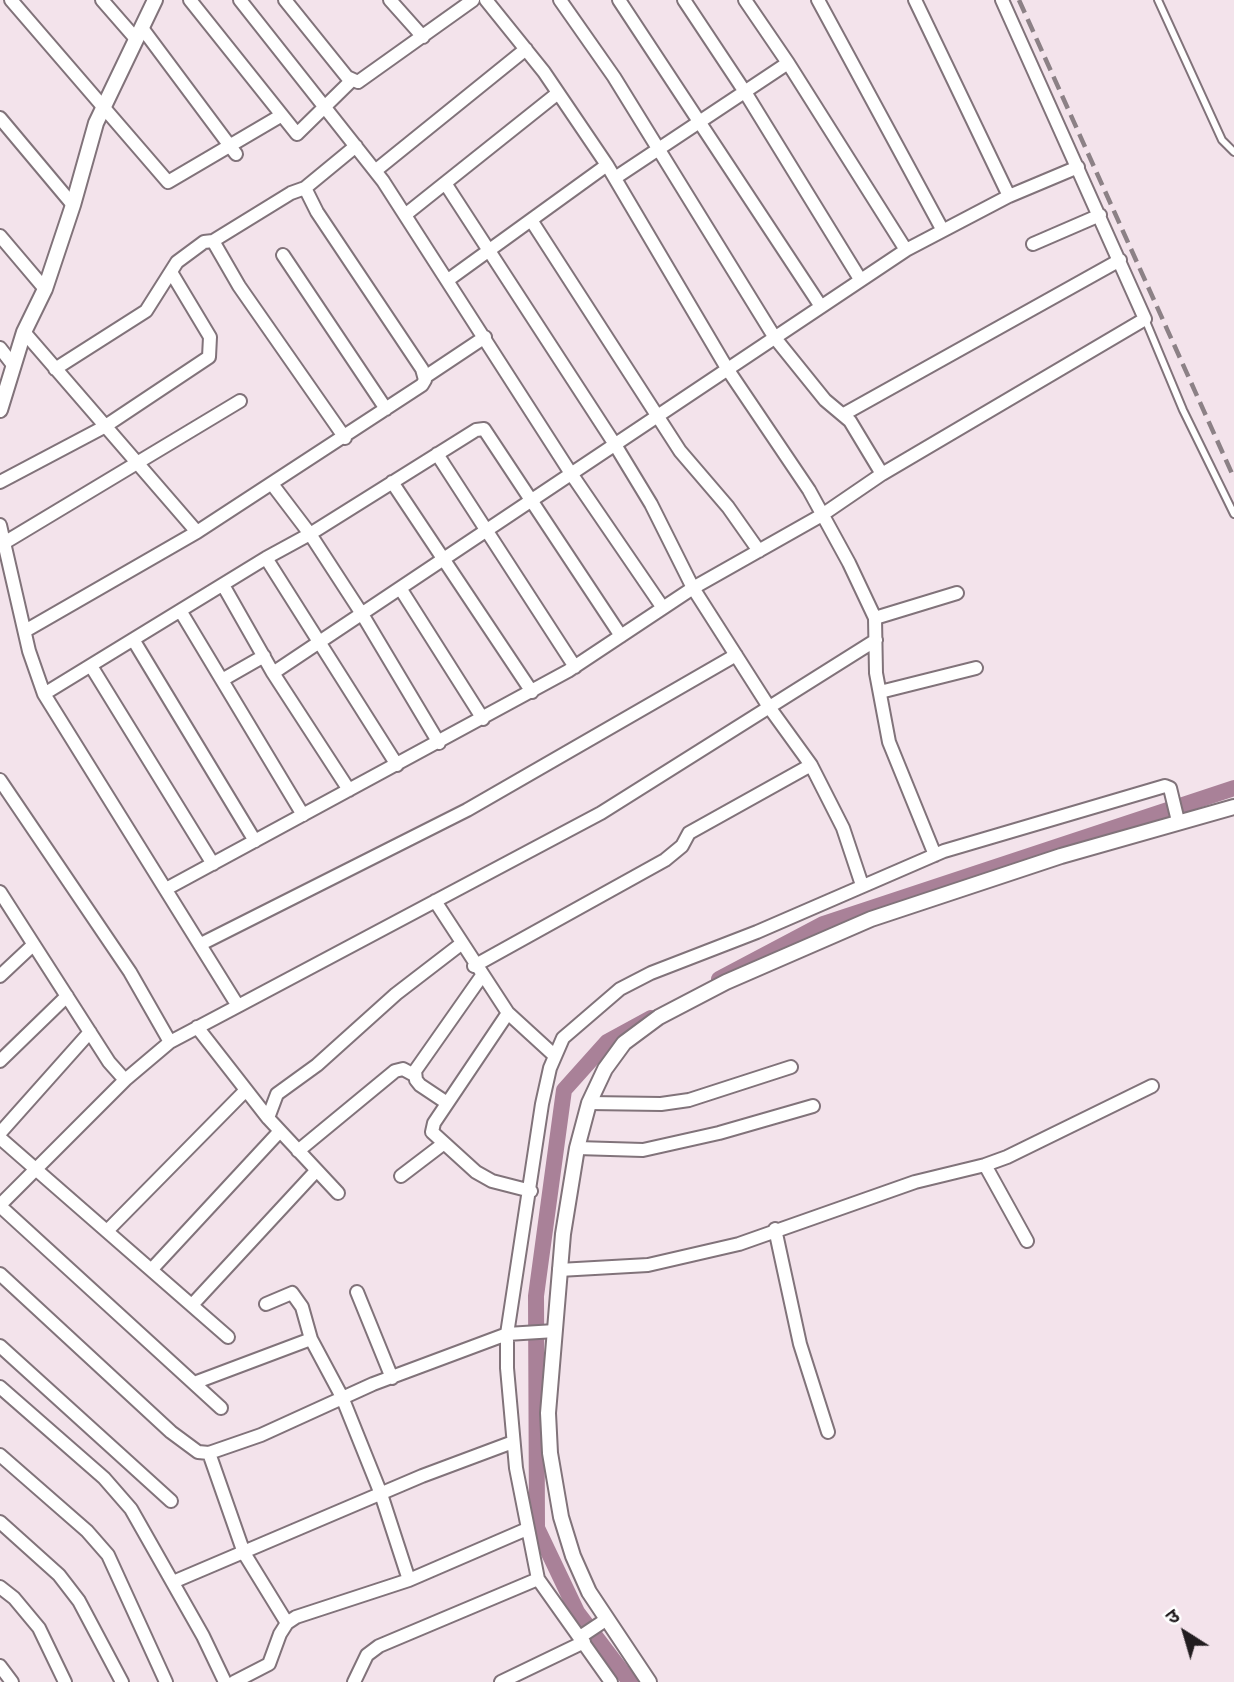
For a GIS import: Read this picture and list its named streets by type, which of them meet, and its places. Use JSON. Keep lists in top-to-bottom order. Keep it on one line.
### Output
{"north":"top left"}
